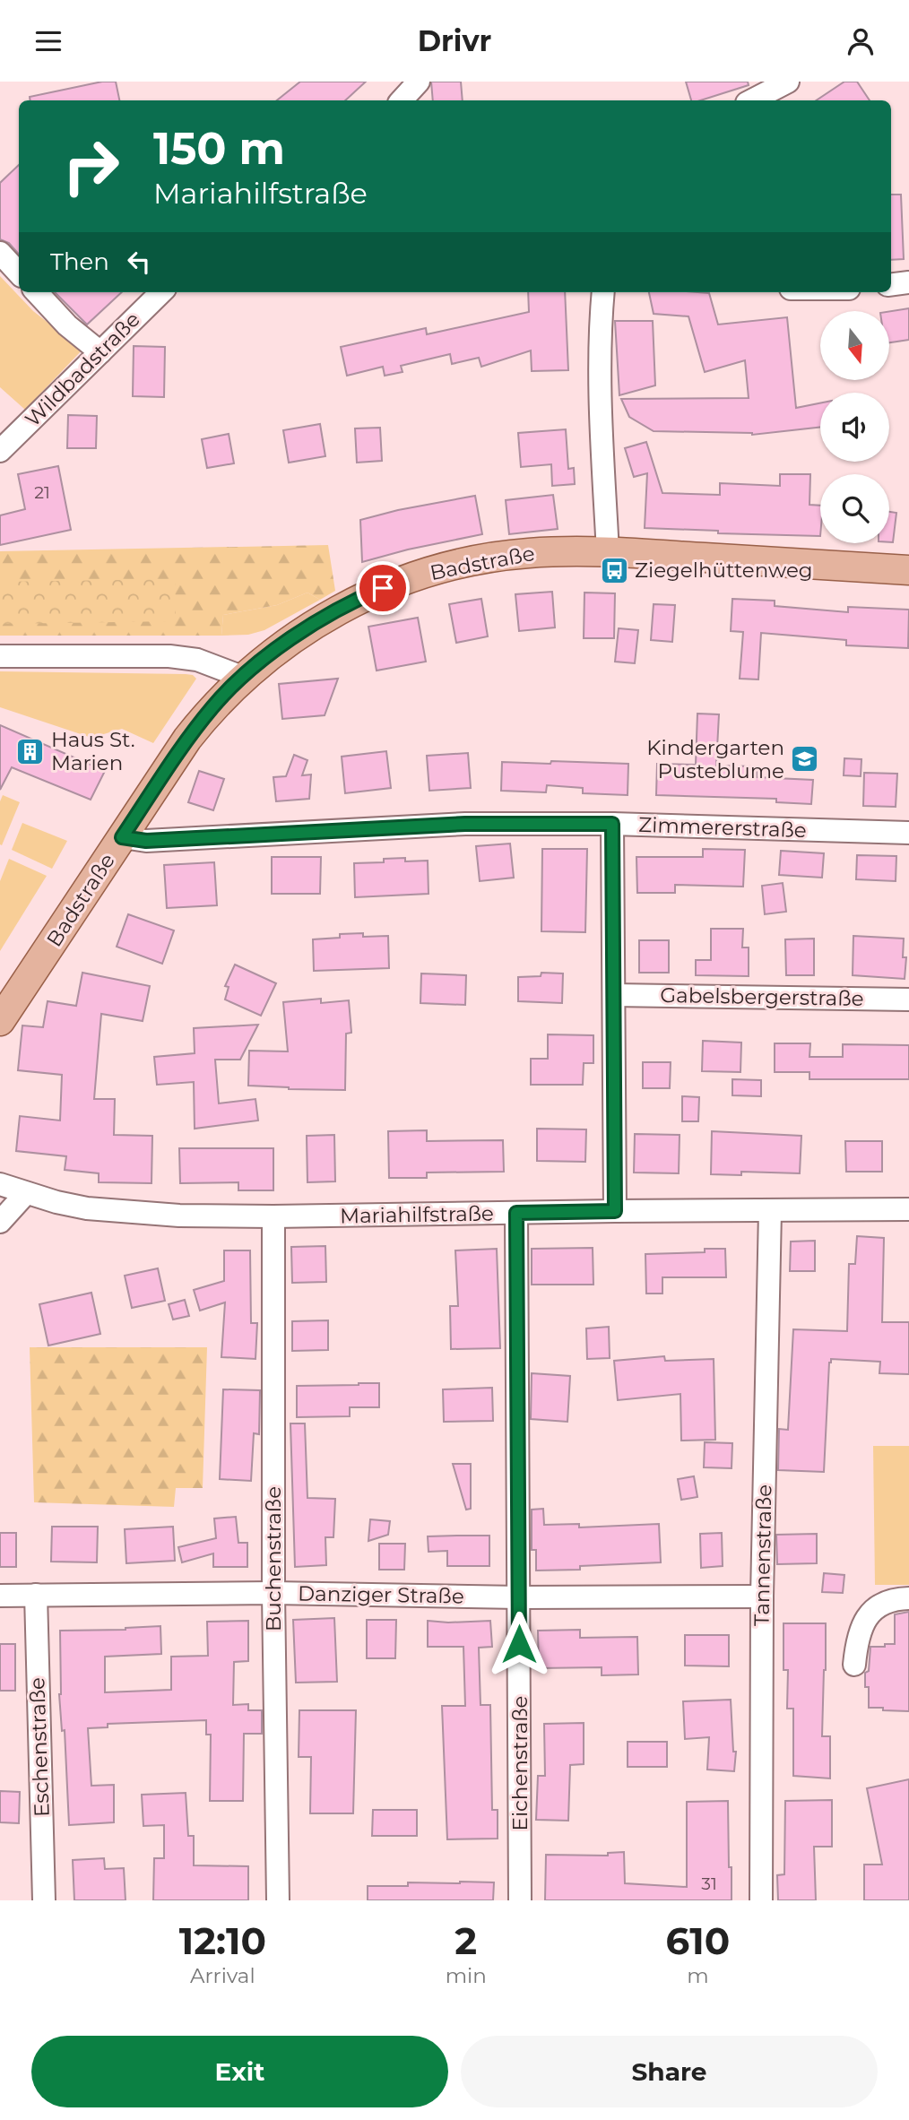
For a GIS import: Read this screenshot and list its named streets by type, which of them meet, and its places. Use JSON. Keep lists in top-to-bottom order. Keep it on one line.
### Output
{"streets":{"main road":["Badstraße"],"street":["Wildbadstraße","Zimmererstraße","Gabelsbergerstraße","Mariahilfstraße","Tannenstraße","Buchenstraße","Danziger Straße","Eschenstraße","Eichenstraße"]},"crossings":[["Badstraße","Zimmererstraße"],["Mariahilfstraße","Tannenstraße"],["Mariahilfstraße","Buchenstraße"],["Mariahilfstraße","Eichenstraße"],["Tannenstraße","Danziger Straße"],["Buchenstraße","Danziger Straße"],["Danziger Straße","Eschenstraße"],["Danziger Straße","Eichenstraße"]],"places":{"bus stop":["Ziegelhüttenweg"],"building":["Haus St. Marien"],"school or university":["Kindergarten Pusteblume"]},"house_numbers":["21","31"],"north":"bottom","page":{"header":"Drivr","turn":["150 m","Mariahilfstraße"],"then":"Then","eta":["12:10","Arrival","2","min","610","m"],"buttons":["Exit","Share"]}}
